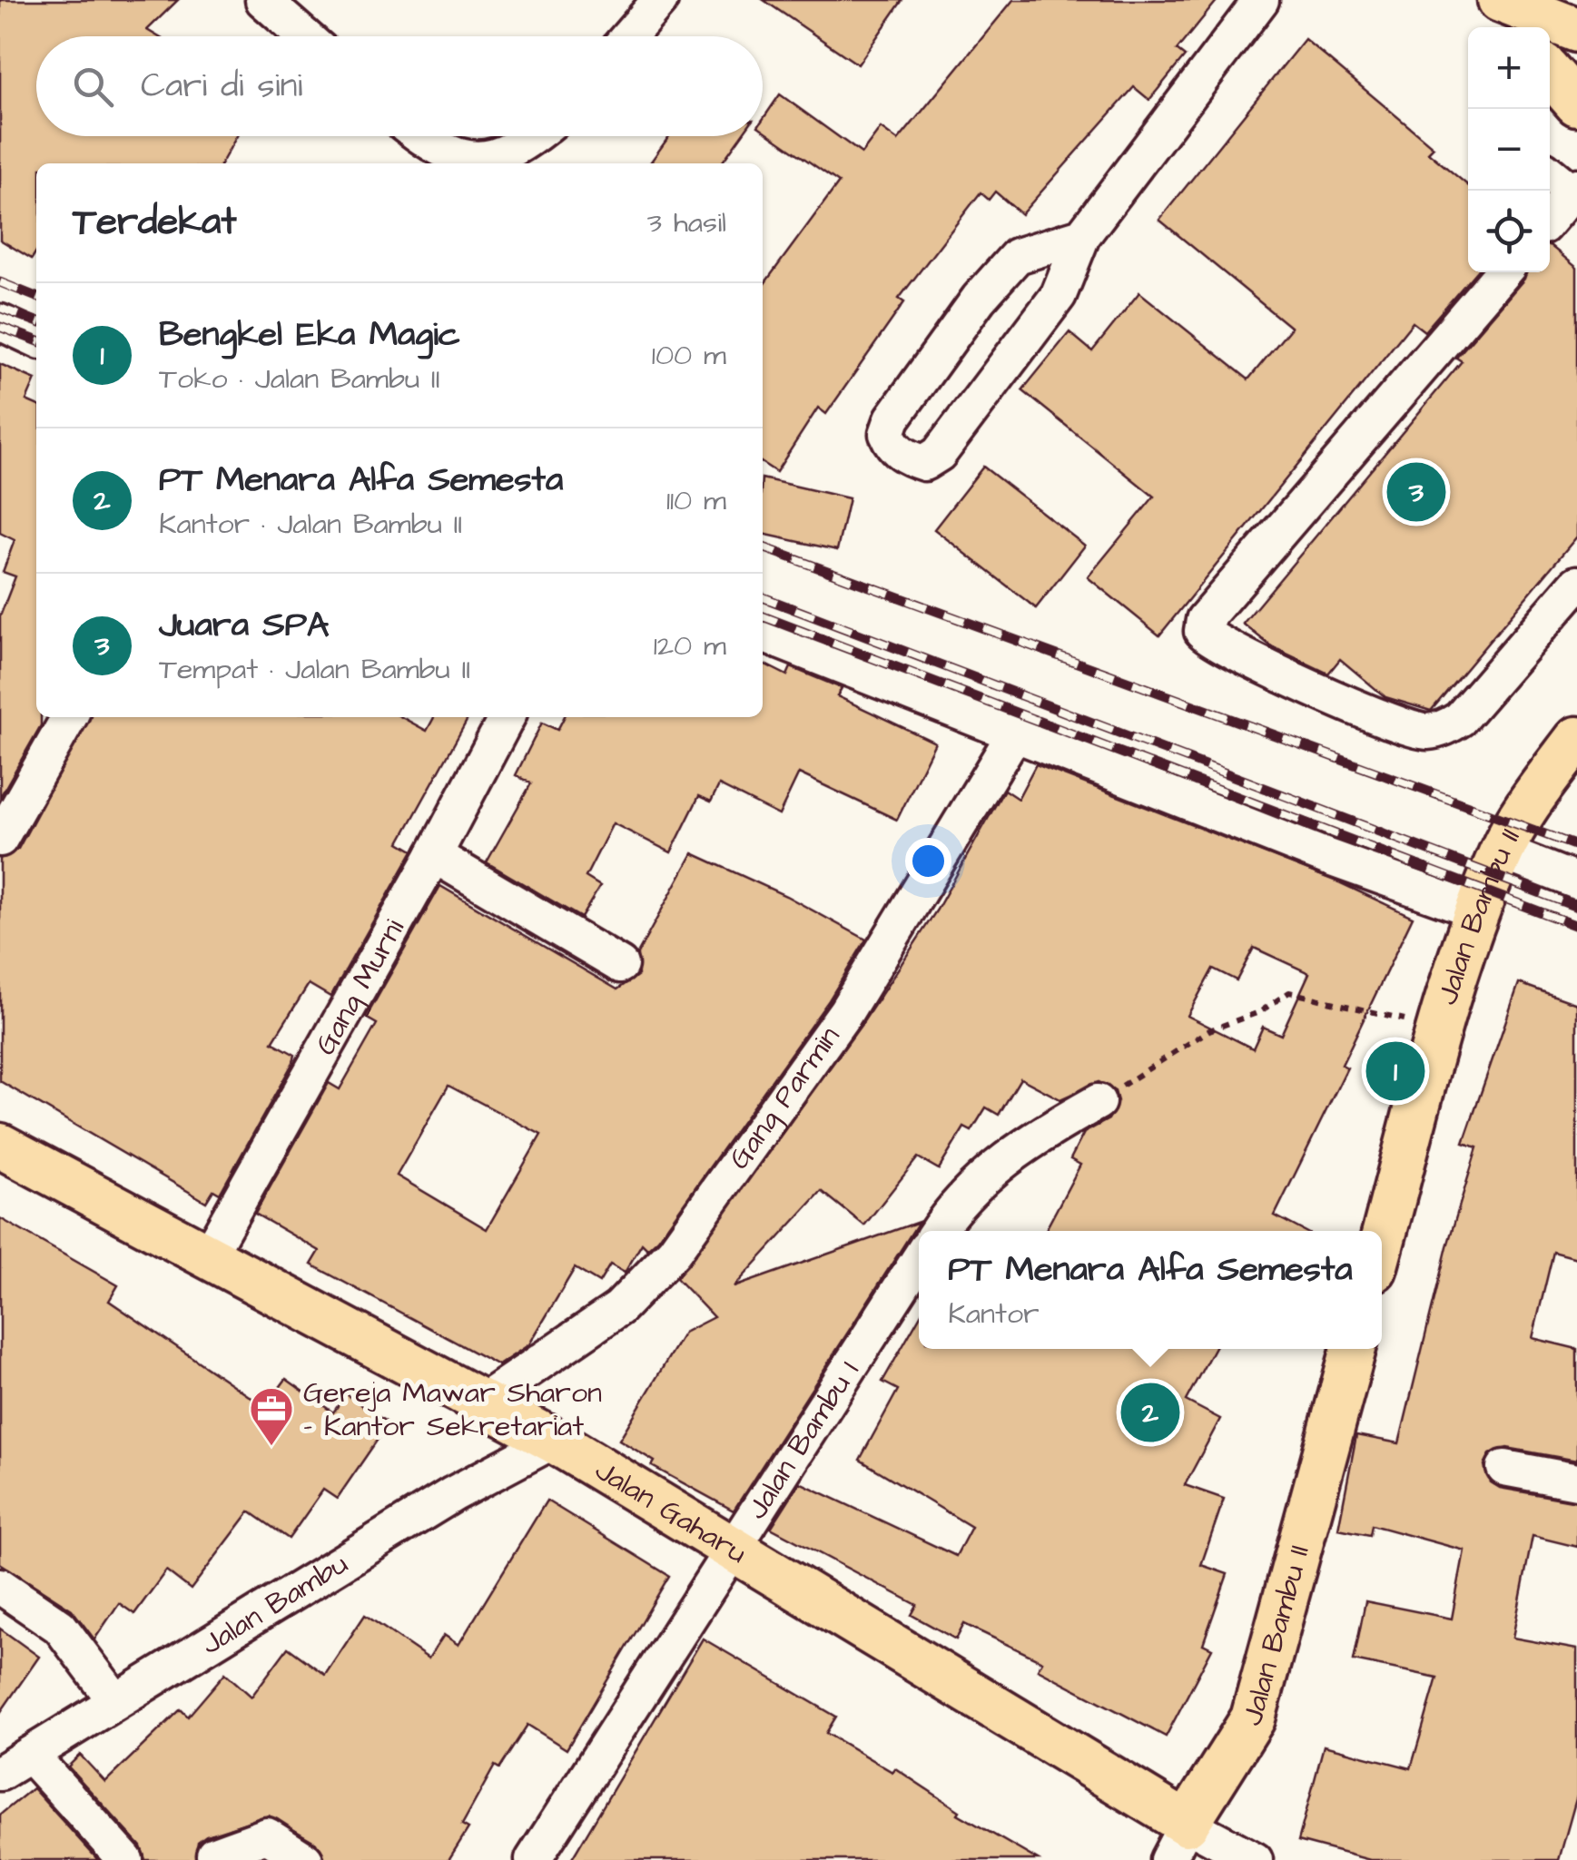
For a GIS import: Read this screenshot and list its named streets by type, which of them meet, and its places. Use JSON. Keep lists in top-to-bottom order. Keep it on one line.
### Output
{"streets":{"main road":["Jalan Bambu II","Jalan Gaharu"],"street":["Gang Murni","Gang Parmin","Jalan Bambu I","Jalan Bambu"]},"crossings":[["Jalan Bambu II","Jalan Gaharu"],["Gang Murni","Jalan Gaharu"],["Gang Parmin","Jalan Gaharu"],["Jalan Bambu I","Jalan Gaharu"],["Jalan Gaharu","Jalan Bambu"]],"places":{"office":["Gereja Mawar Sharon - Kantor Sekretariat"]},"page":{"map_buttons":["+","−"],"search":"Cari di sini","heading":["Terdekat","3 hasil"],"list":[{"mark":"1","name":"Bengkel Eka Magic","note":"Toko · Jalan Bambu II","value":"100 m"},{"mark":"2","name":"PT Menara Alfa Semesta","note":"Kantor · Jalan Bambu II","value":"110 m"},{"mark":"3","name":"Juara SPA","note":"Tempat · Jalan Bambu II","value":"120 m"}],"pins":["3","1","2"],"popup":["PT Menara Alfa Semesta","Kantor"]}}
